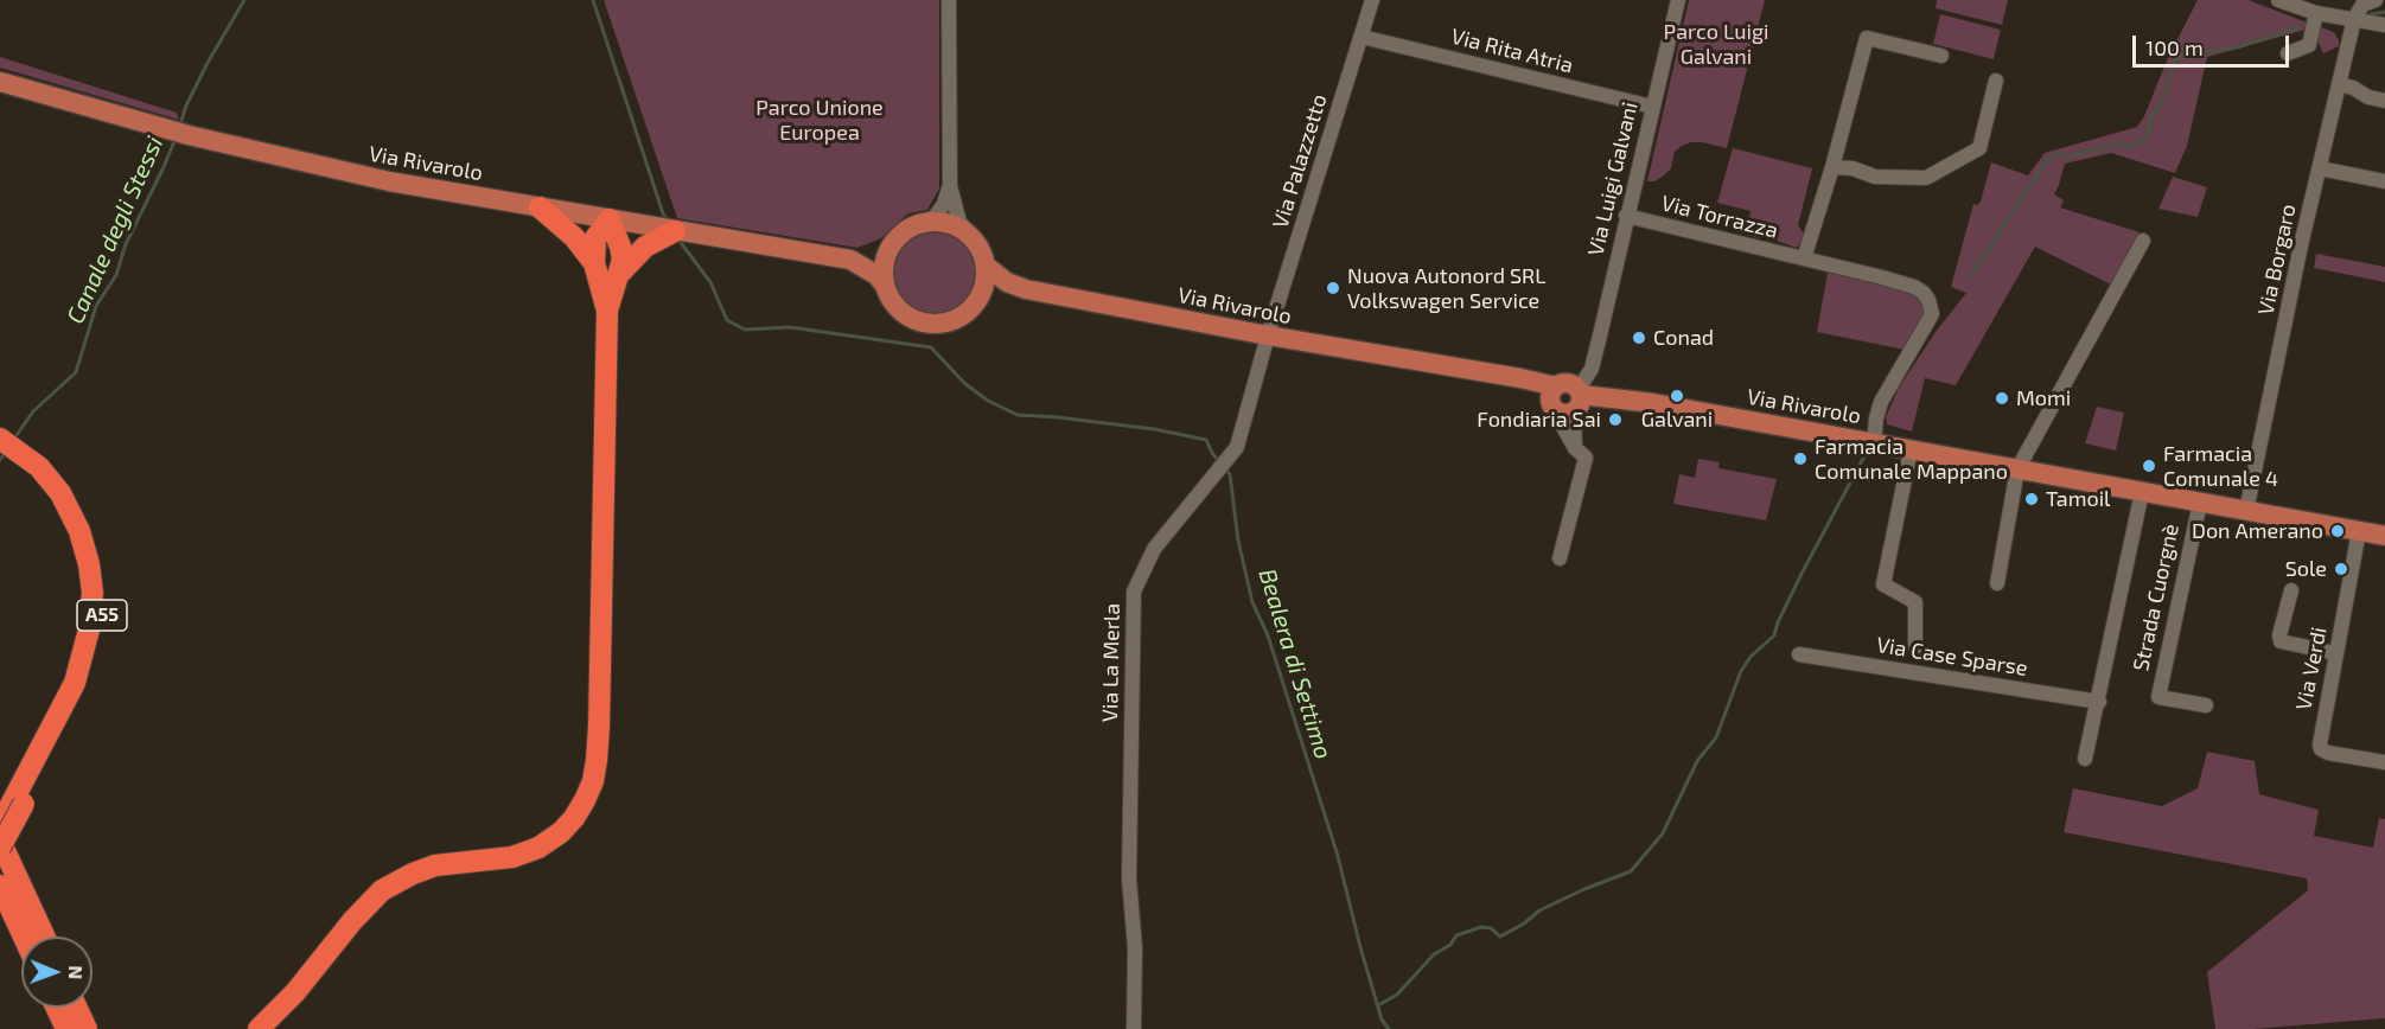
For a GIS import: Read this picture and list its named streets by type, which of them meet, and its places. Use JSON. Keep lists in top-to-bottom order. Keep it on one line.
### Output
{"streets":{"highway":["A55"],"main road":["Via Rivarolo","Strada Cuorgnè"],"street":["Via Rita Atria","Via Palazzetto","Via Luigi Galvani","Via Torrazza","Via Borgaro","Via Case Sparse","Via La Merla","Via Verdi"]},"crossings":[["Via Rita Atria","Via Palazzetto"],["Via Rita Atria","Via Luigi Galvani"],["Via Palazzetto","Via Rivarolo"],["Via Palazzetto","Via La Merla"],["Via Rivarolo","Via Luigi Galvani"],["Via Rivarolo","Via Torrazza"],["Via Rivarolo","Strada Cuorgnè"],["Via Rivarolo","Via La Merla"],["Via Luigi Galvani","Via Torrazza"],["Via Borgaro","Strada Cuorgnè"],["Strada Cuorgnè","Via Verdi"]],"water":["Canale degli Stessi","Bealera di Settimo"],"parks":["Parco Luigi Galvani","Parco Unione Europea"],"places":["Nuova Autonord SRL Volkswagen Service","Conad","Galvani","Momi","Fondiaria Sai","Farmacia Comunale Mappano","Farmacia Comunale 4","Tamoil","Don Amerano","Sole"],"scale_bar":"100 m","north":"right"}
